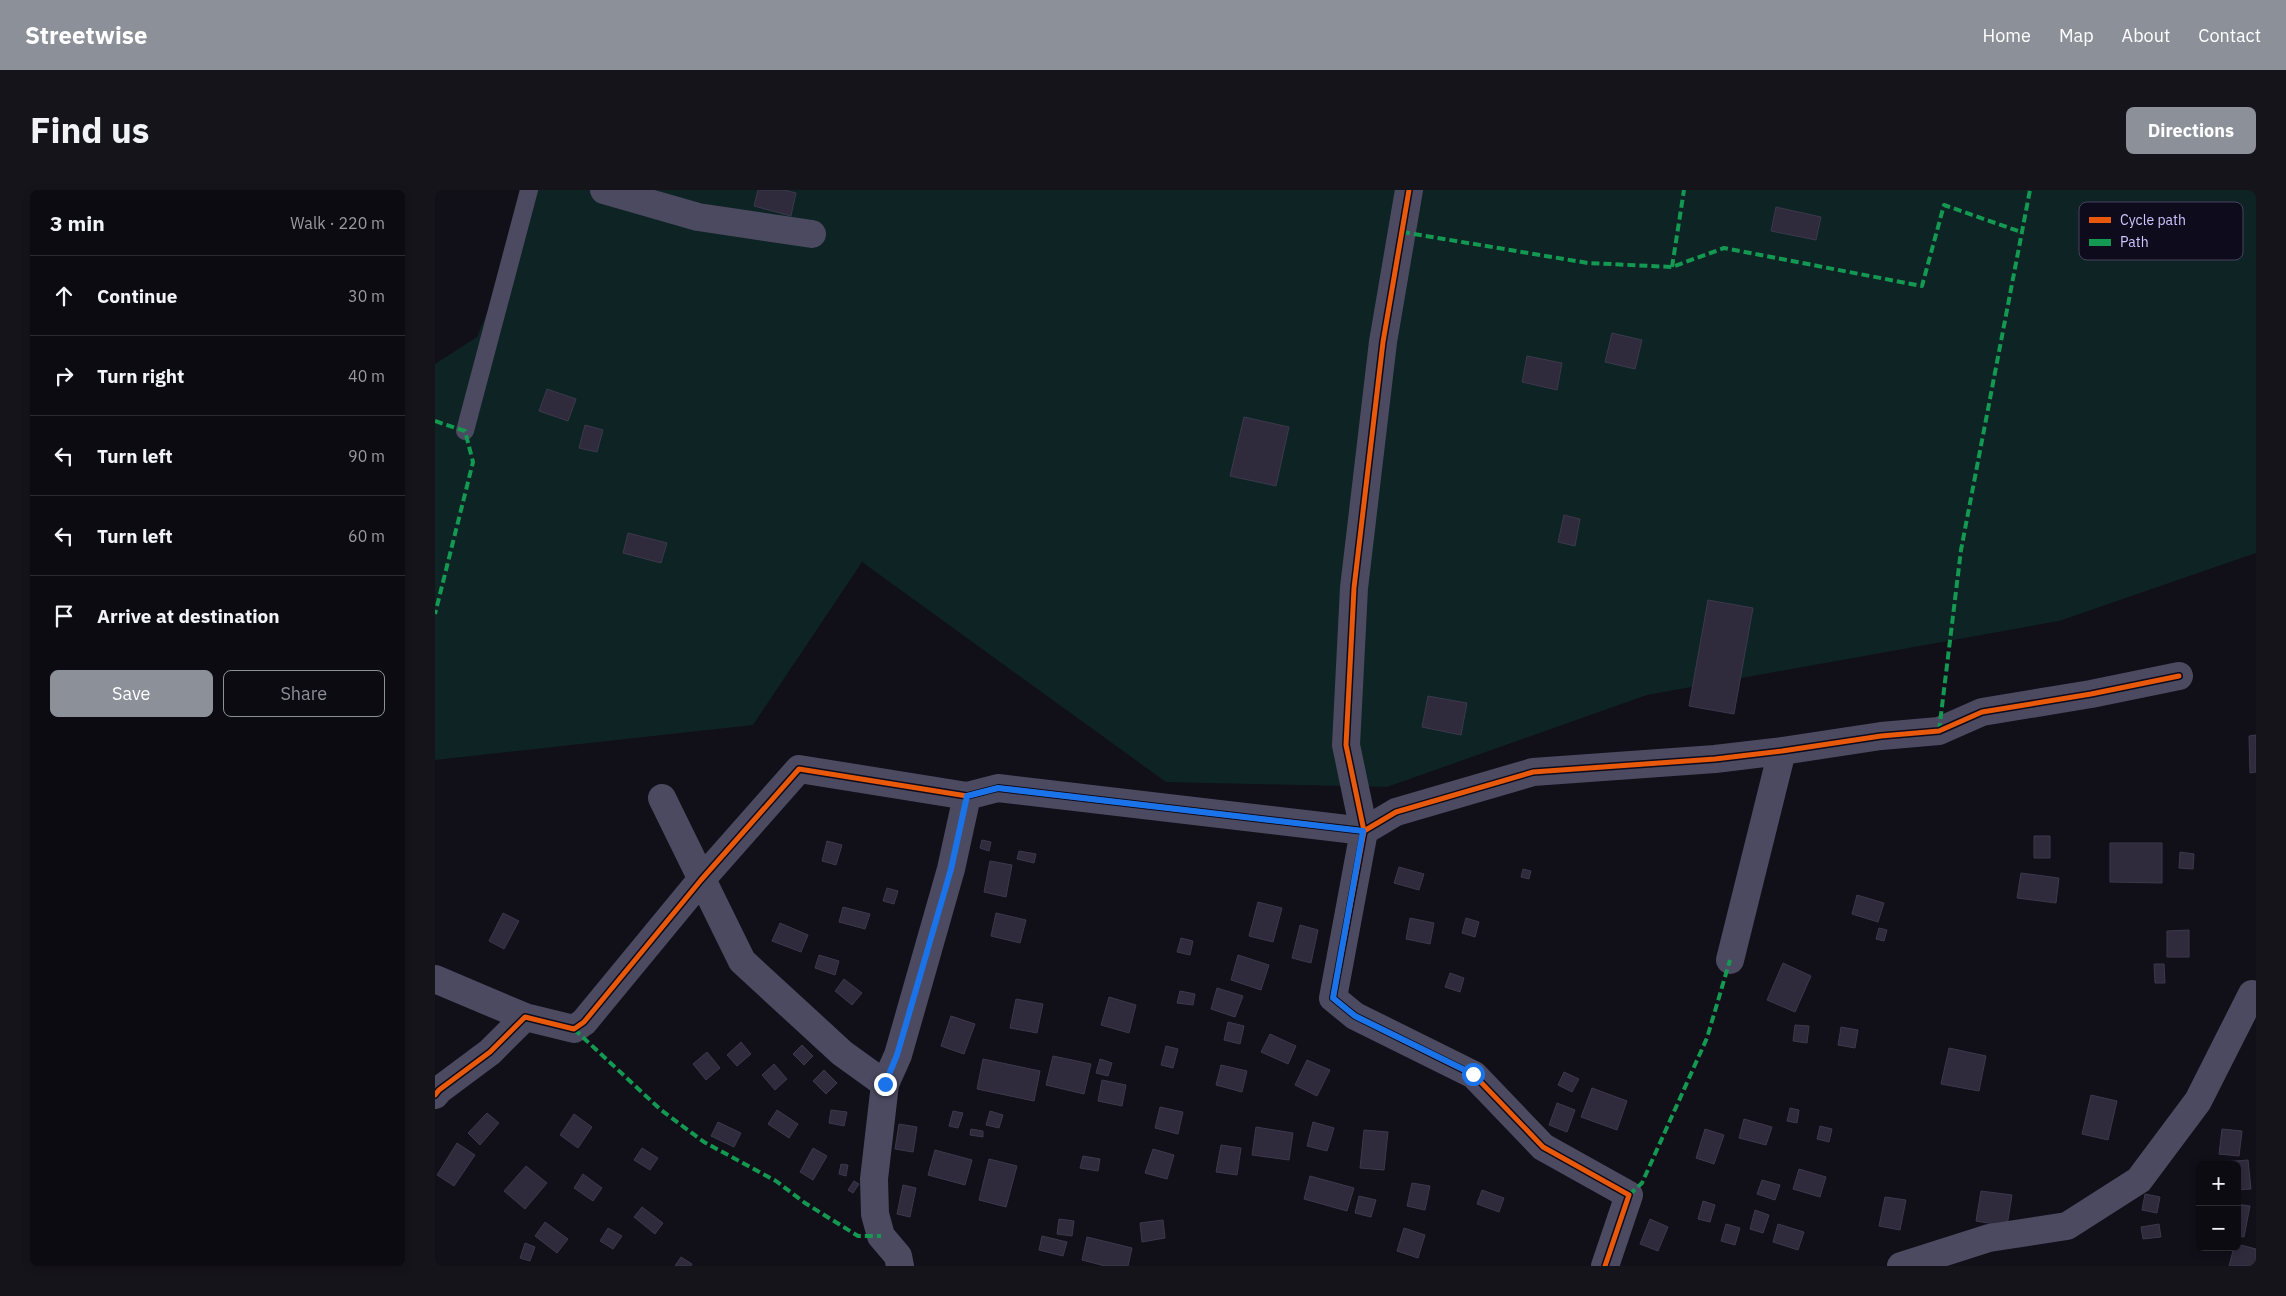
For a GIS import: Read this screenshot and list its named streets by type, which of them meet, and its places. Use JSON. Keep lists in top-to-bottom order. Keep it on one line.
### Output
{"legend":["Cycle path","Path"],"page":{"header":"Streetwise","nav":["Home","Map","About","Contact"],"title":"Find us","buttons":["Directions",["Save","Share"]],"heading":["3 min","Walk · 220 m"],"list":[["Continue","30 m"],["Turn right","40 m"],["Turn left","90 m"],["Turn left","60 m"],"Arrive at destination"],"map_buttons":["+","−"]}}
